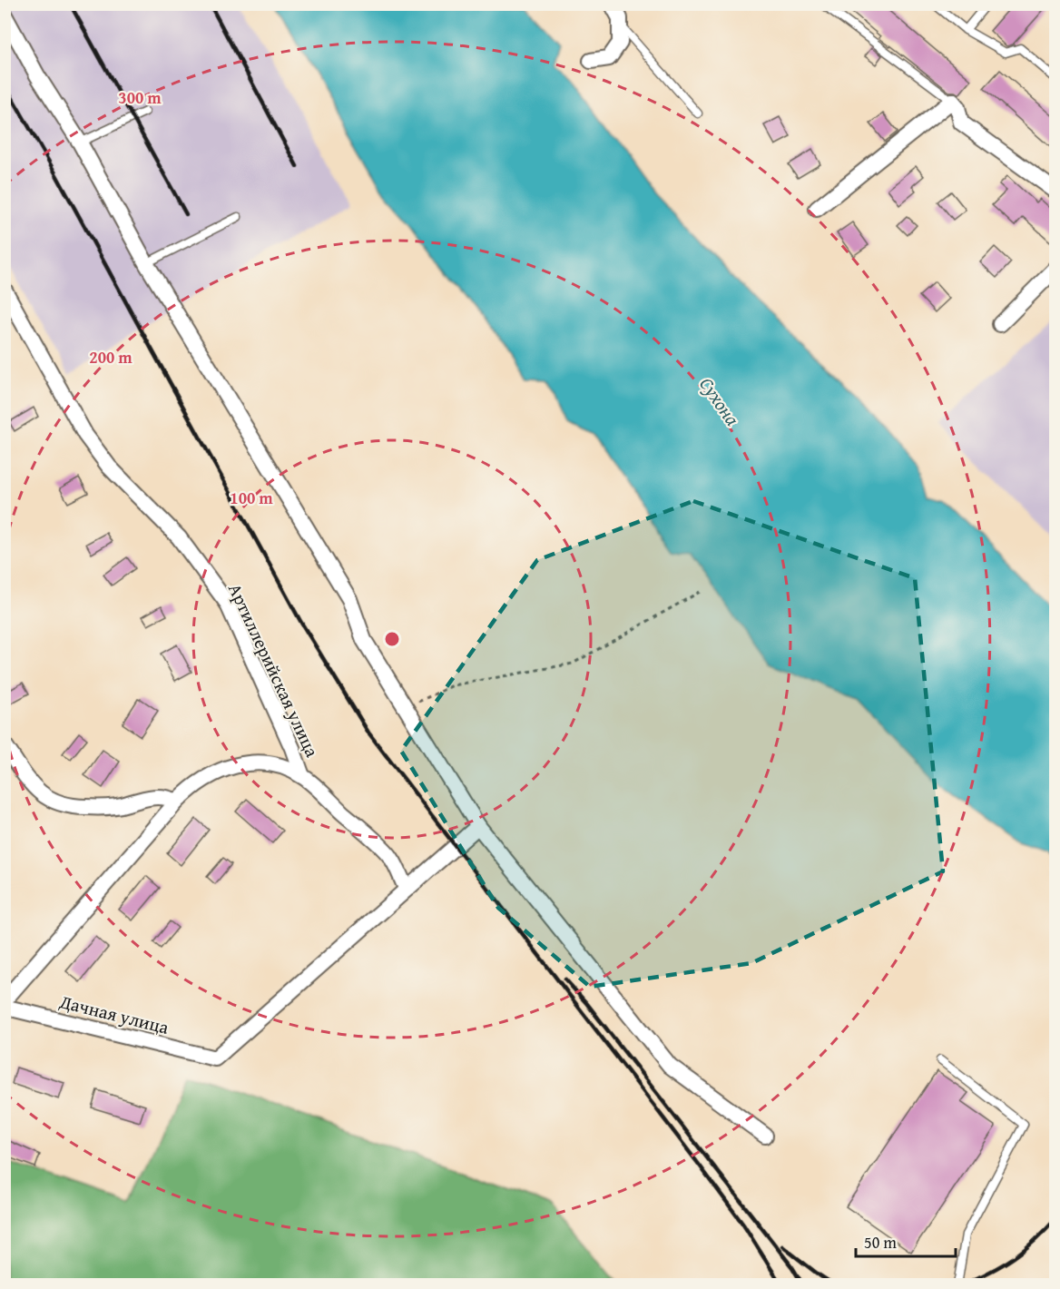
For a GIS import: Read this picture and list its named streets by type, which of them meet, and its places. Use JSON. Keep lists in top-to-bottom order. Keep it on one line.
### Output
{"streets":{"street":["Артиллерийская улица","Дачная улица"]},"crossings":[["Артиллерийская улица","Дачная улица"]],"water":["Сухона"],"scale_bar":"50 m","rings":["300 m","200 m","100 m"]}
